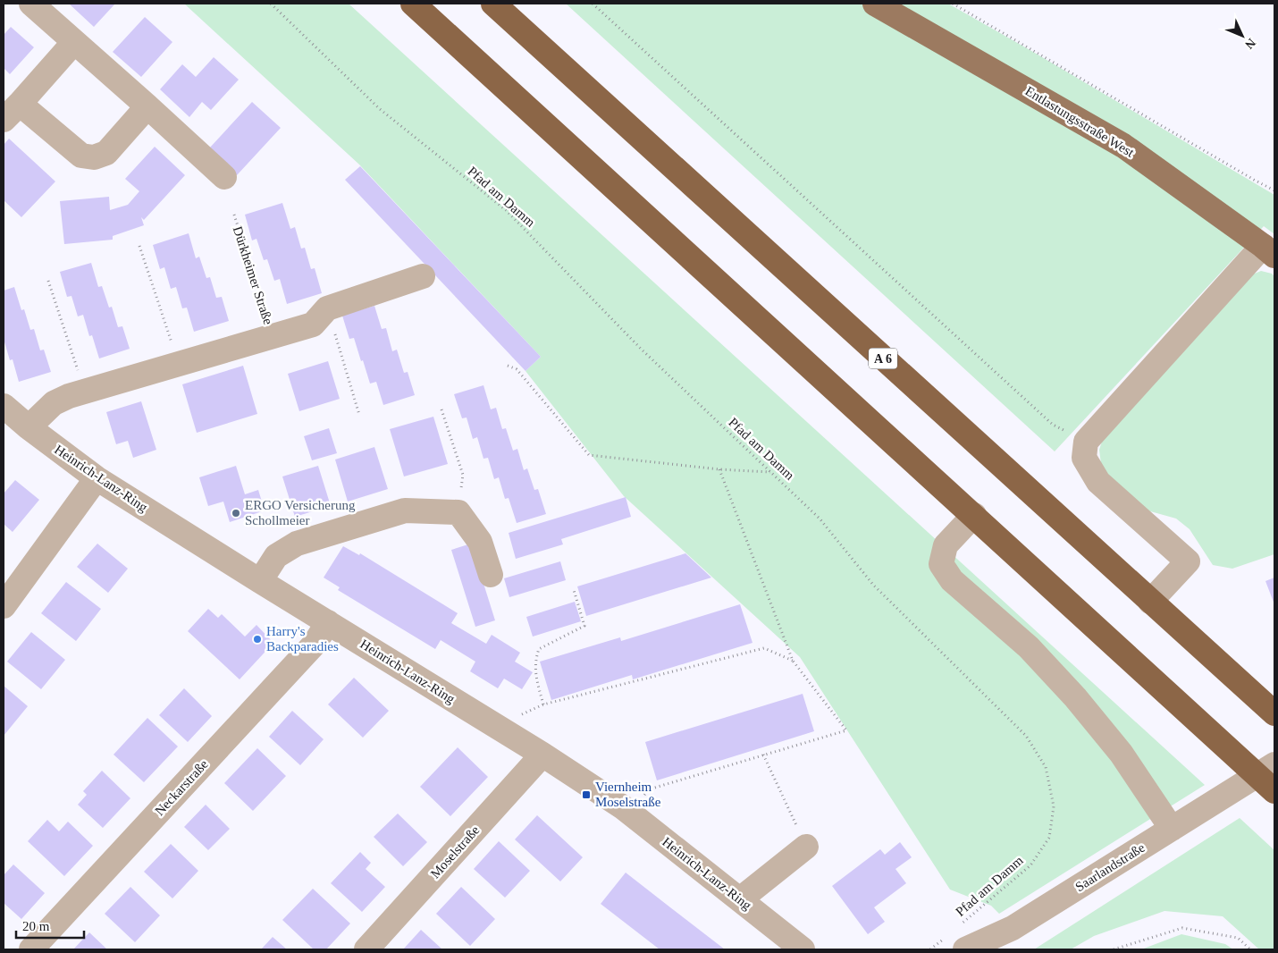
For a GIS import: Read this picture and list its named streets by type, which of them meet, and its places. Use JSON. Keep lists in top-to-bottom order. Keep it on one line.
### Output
{"streets":{"highway":["A 6"],"main road":["Entlastungsstraße West"],"street":["Dürkheimer Straße","Heinrich-Lanz-Ring","Neckarstraße","Moselstraße","Saarlandstraße"],"path":["Pfad am Damm"]},"crossings":[["Dürkheimer Straße","Heinrich-Lanz-Ring"],["Heinrich-Lanz-Ring","Neckarstraße"],["Heinrich-Lanz-Ring","Moselstraße"]],"places":{"other":["ERGO Versicherung Schollmeier","Harry's Backparadies"],"transit":["Viernheim Moselstraße"]},"scale_bar":"20 m","north":"bottom right"}
